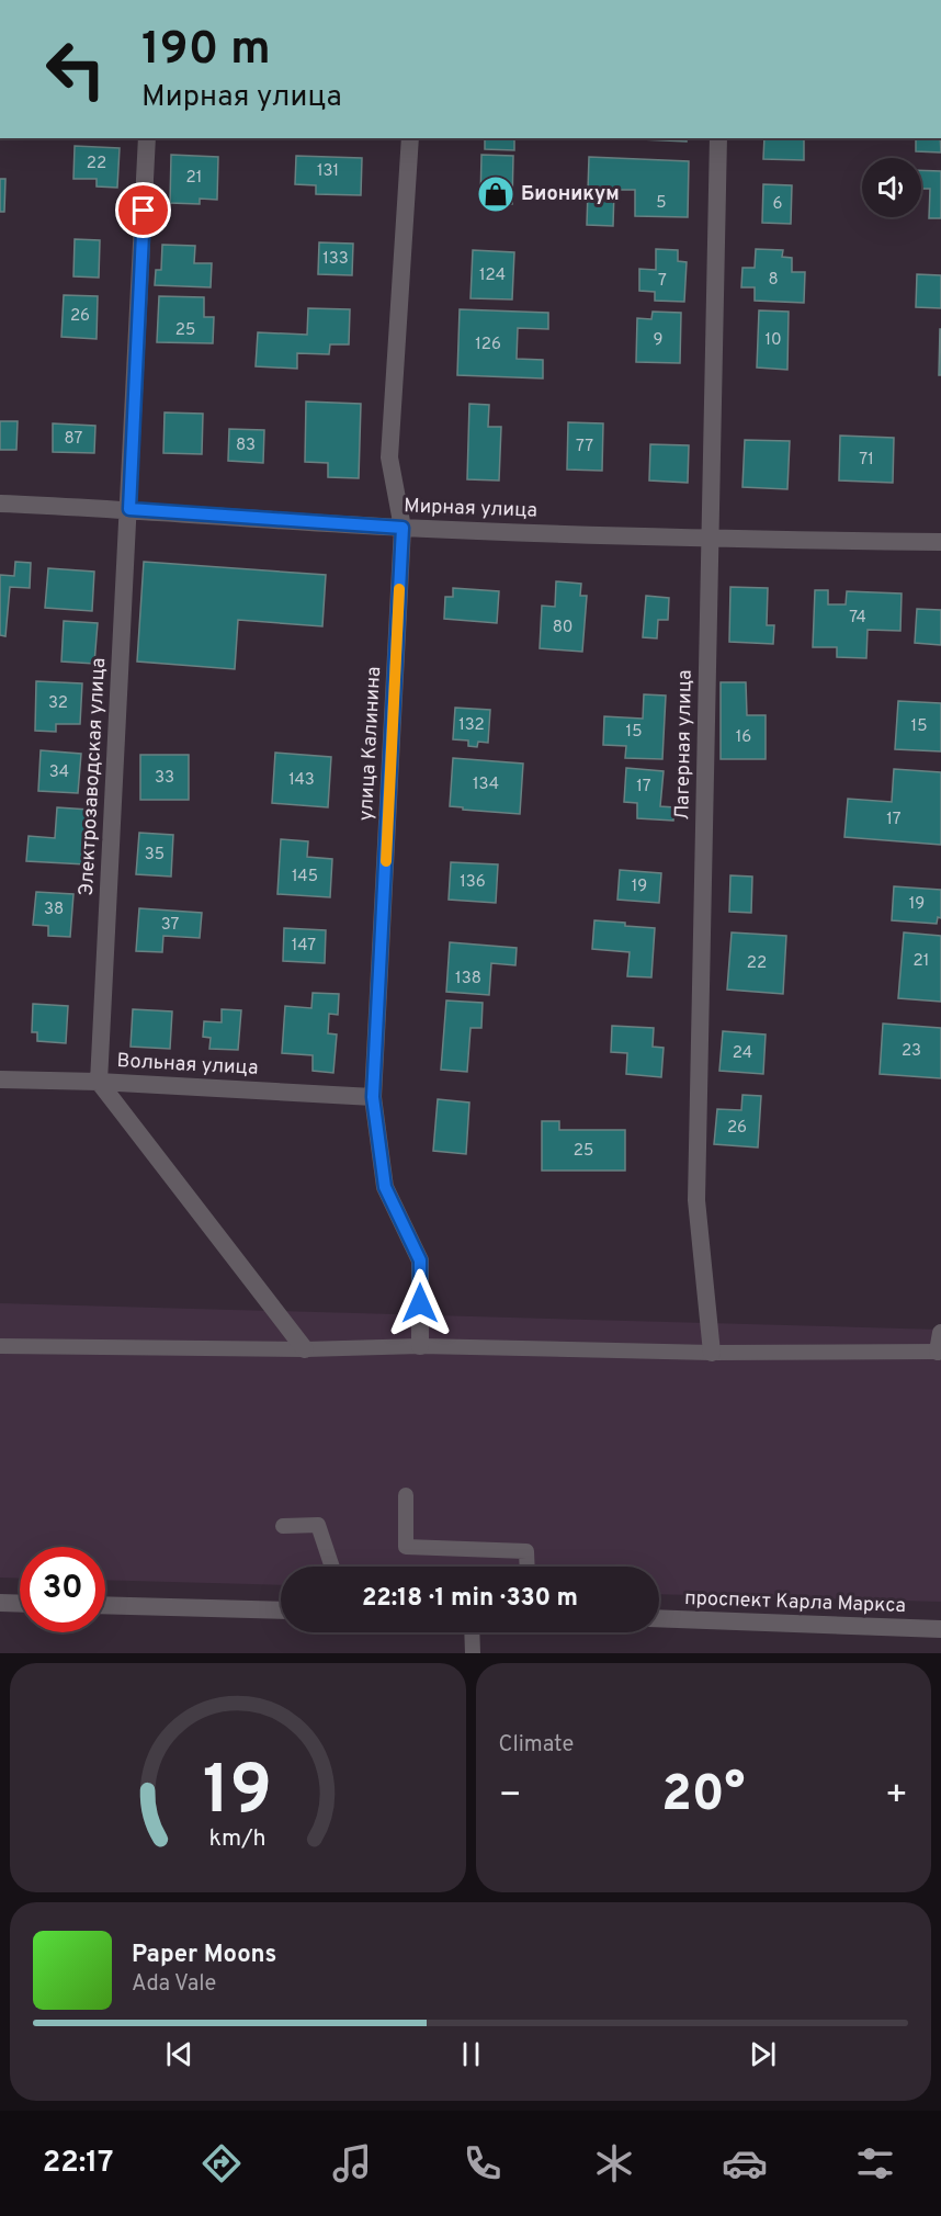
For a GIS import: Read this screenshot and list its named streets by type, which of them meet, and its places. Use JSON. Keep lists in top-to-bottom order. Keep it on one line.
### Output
{"streets":{"street":["Мирная улица","улица Калинина","Лагерная улица","Электрозаводская улица","Вольная улица","проспект Карла Маркса"]},"crossings":[["Мирная улица","улица Калинина"],["Мирная улица","Лагерная улица"],["Мирная улица","Электрозаводская улица"],["улица Калинина","Вольная улица"],["Электрозаводская улица","Вольная улица"]],"places":{"shop":["Бионикум"]},"house_numbers":["22","131","21","5","6","133","124","8","7","26","25","9","10","126","87","83","77","71","74","80","32","132","15","15","16","34","33","143","134","17","17","35","145","136","19","19","38","37","147","21","22","138","23","24","26","25"],"page":{"turn":["190 m","Мирная улица"],"limit":"30","trip":"22:18 · 1 min · 330 m","tile":"Climate","heat":["−","20°","+"],"song":["Paper Moons","Ada Vale"],"tabs":"22:17","gauge":["19","km/h"]}}
